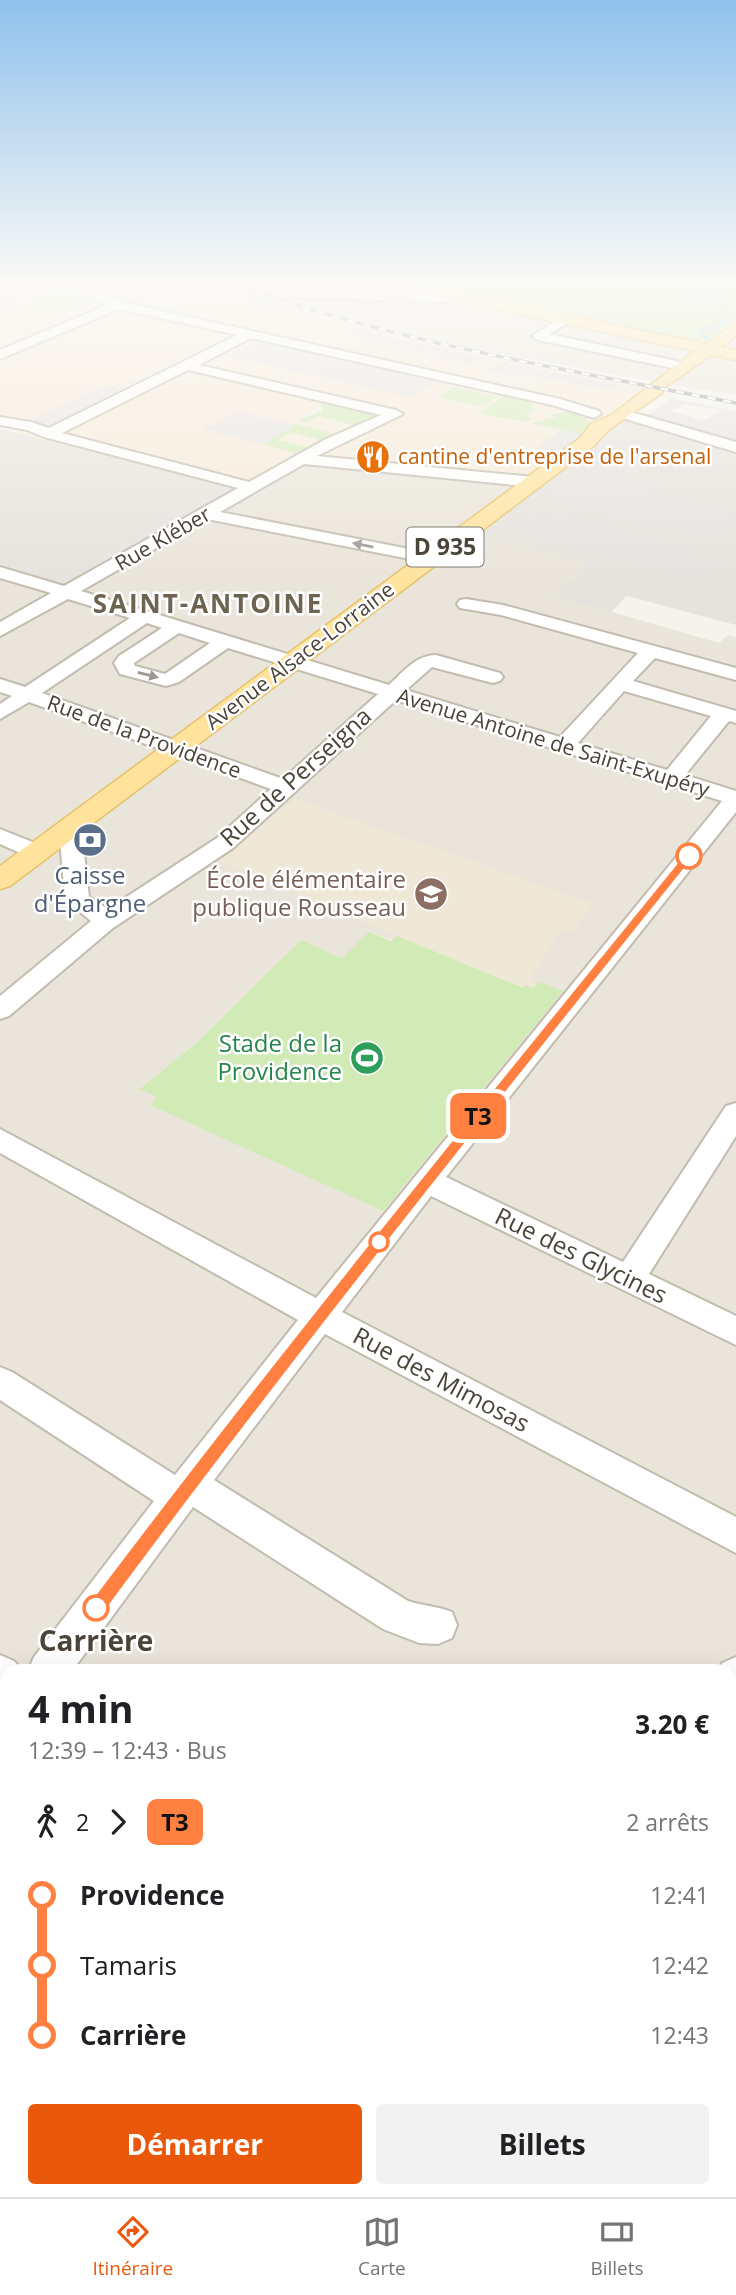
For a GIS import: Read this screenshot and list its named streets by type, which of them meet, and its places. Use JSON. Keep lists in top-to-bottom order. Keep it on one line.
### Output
{"streets":{"main road":["D 935","Avenue Alsace-Lorraine"],"street":["Rue Kléber","Rue de la Providence","Avenue Antoine de Saint-Exupéry","Rue de Perseigna","Rue des Glycines","Rue des Mimosas"]},"crossings":[["Rue Kléber","Avenue Antoine de Saint-Exupéry"],["Avenue Alsace-Lorraine","Rue de la Providence"],["Avenue Alsace-Lorraine","Avenue Antoine de Saint-Exupéry"],["Rue de la Providence","Rue de Perseigna"],["Avenue Antoine de Saint-Exupéry","Rue de Perseigna"]],"districts":["SAINT-ANTOINE"],"places":{"restaurant":["cantine d'entreprise de l'arsenal"],"bank":["Caisse d'Épargne"],"school or university":["École élémentaire publique Rousseau"],"sports":["Stade de la Providence"],"other":["Carrière"]},"lines":["bus line T3"],"page":{"on_map":"T3","heading":["4 min","12:39 – 12:43 · Bus","3.20 €"],"legs":["2","T3","2 arrêts"],"list":[{"name":"Providence","value":"12:41"},{"name":"Tamaris","value":"12:42"},{"name":"Carrière","value":"12:43"}],"buttons":["Démarrer","Billets"],"tabs":["Itinéraire","Carte","Billets"]}}
